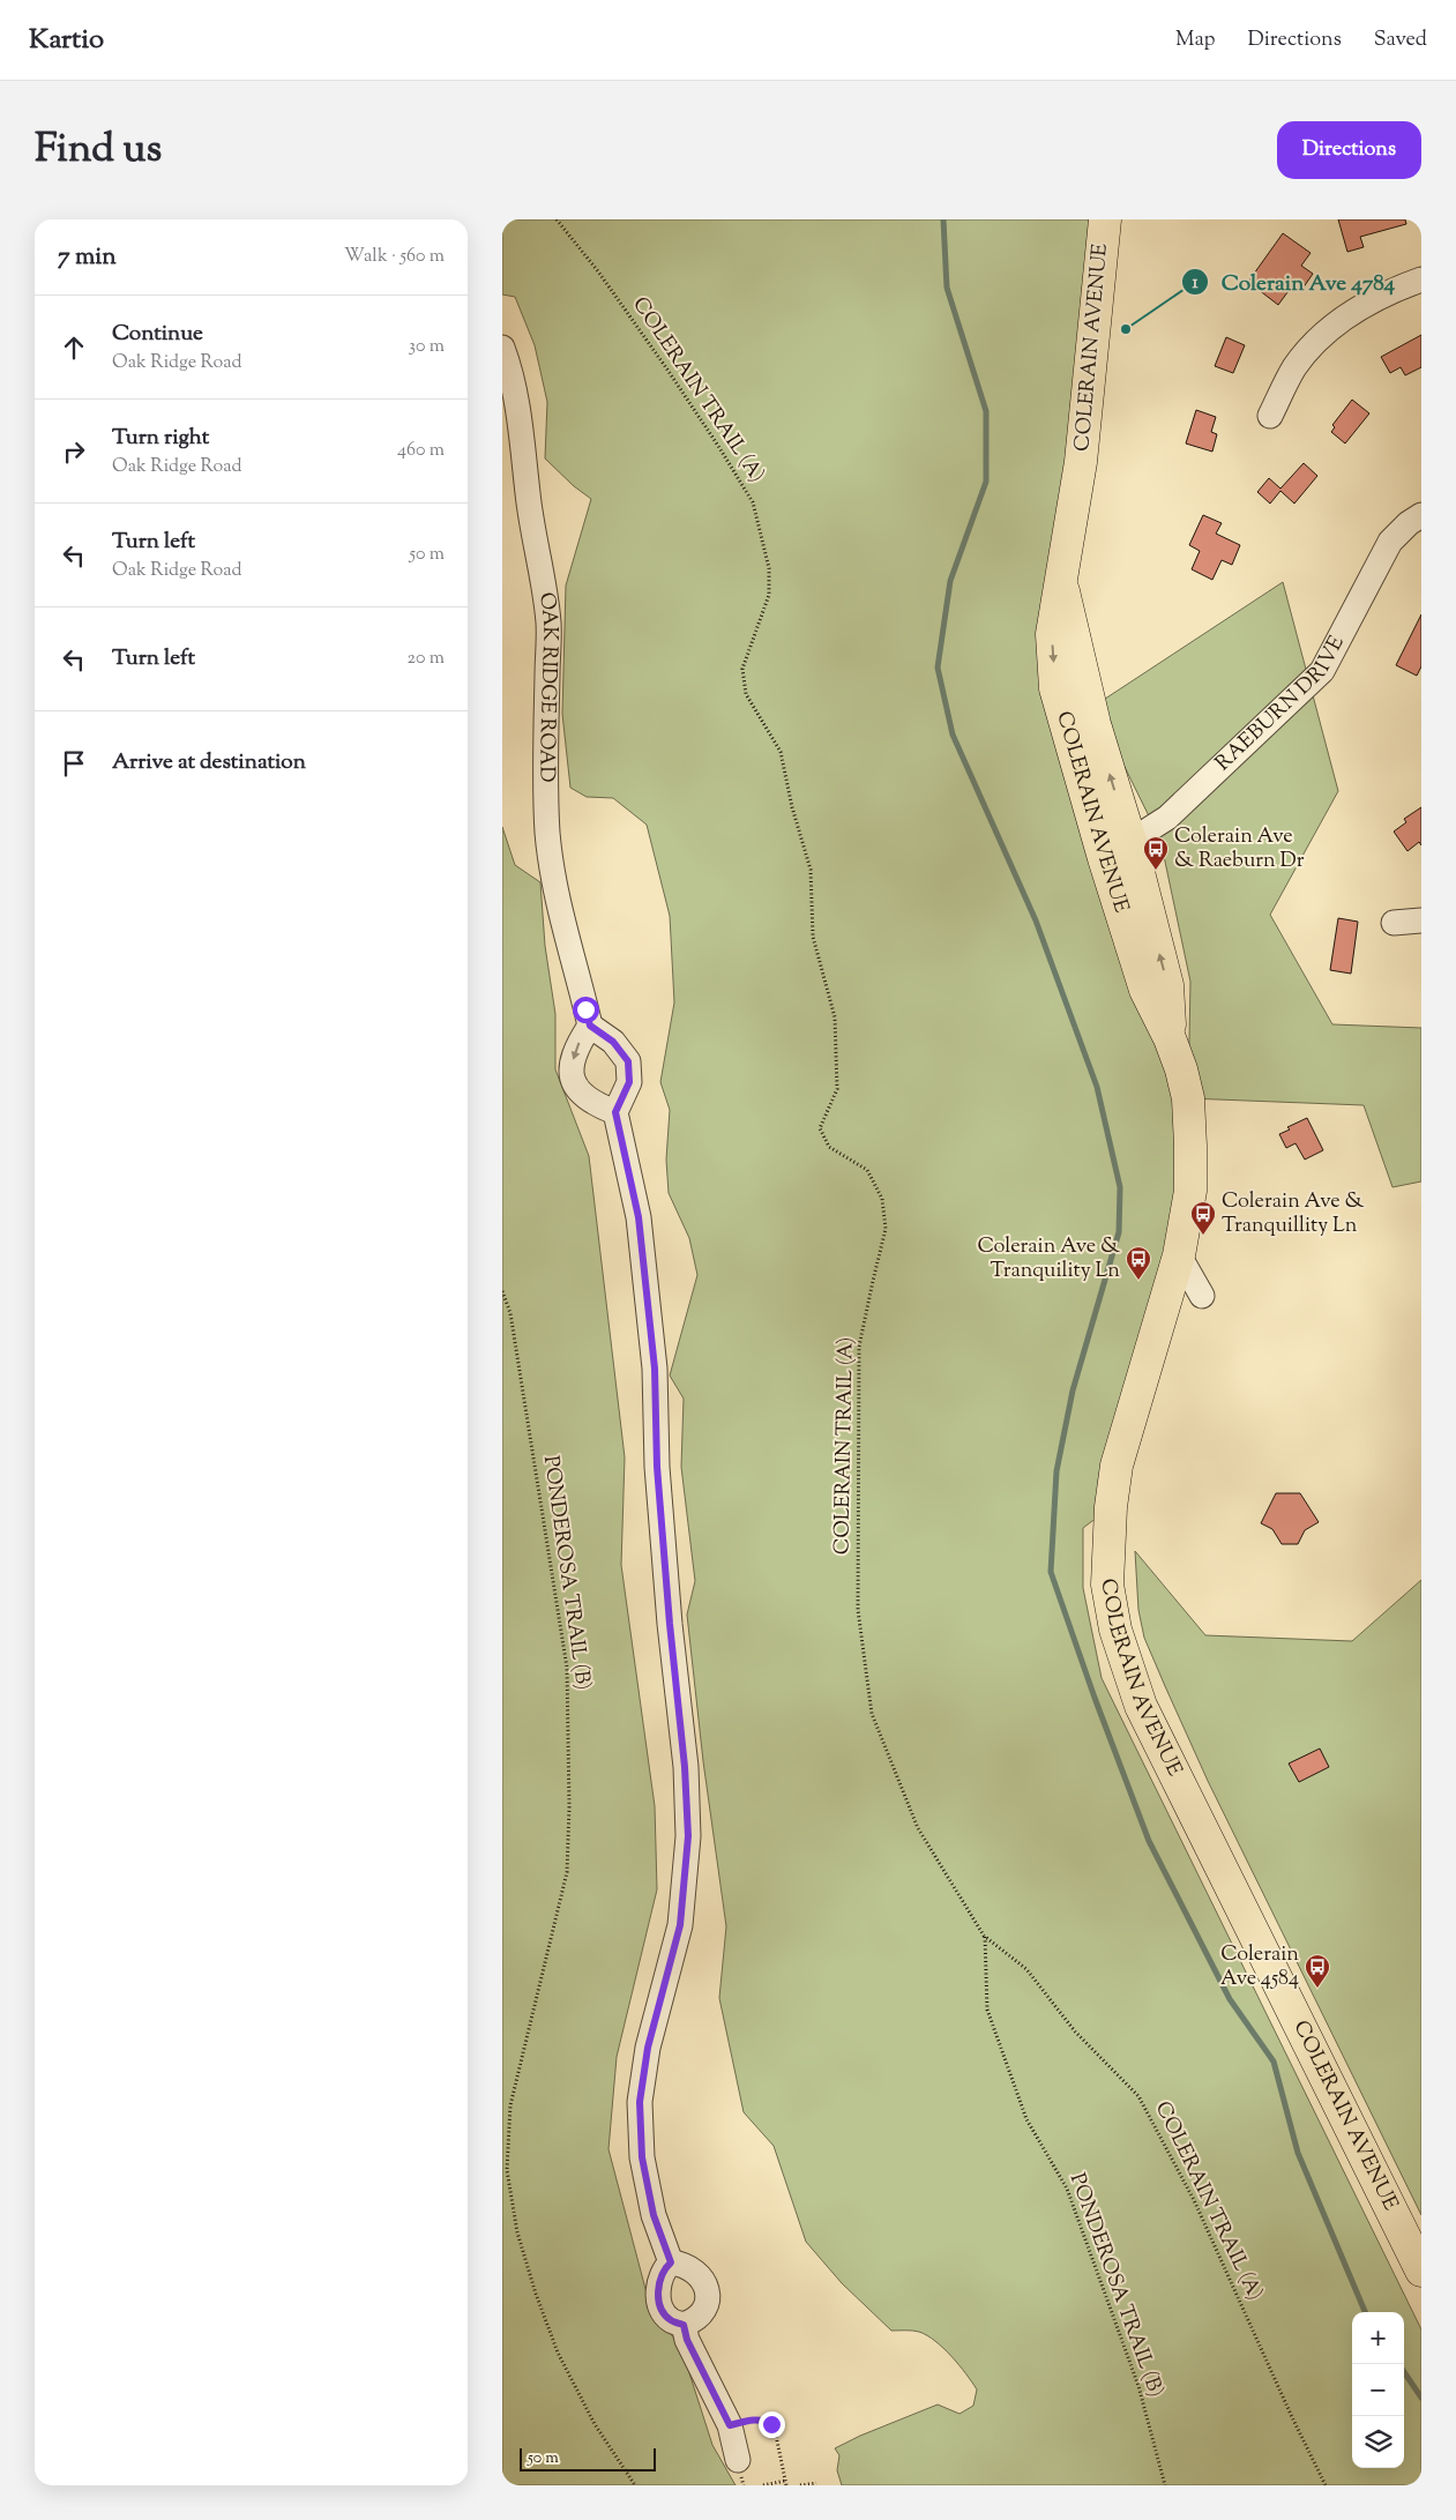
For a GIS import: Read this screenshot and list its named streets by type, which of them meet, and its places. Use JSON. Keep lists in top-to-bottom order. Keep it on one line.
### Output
{"streets":{"main road":["COLERAIN AVENUE"],"street":["OAK RIDGE ROAD","RAEBURN DRIVE"],"path":["COLERAIN TRAIL (A)","PONDEROSA TRAIL (B)"]},"crossings":[["COLERAIN AVENUE","RAEBURN DRIVE"],["COLERAIN TRAIL (A)","PONDEROSA TRAIL (B)"]],"places":{"other":["Colerain Ave 4784"],"bus stop":["Colerain Ave & Raeburn Dr","Colerain Ave & Tranquillity Ln","Colerain Ave & Tranquility Ln","Colerain Ave 4584"]},"scale_bar":"50 m","page":{"header":"Kartio","nav":["Map","Directions","Saved"],"title":"Find us","buttons":"Directions","heading":["7 min","Walk · 560 m"],"list":[["Continue","Oak Ridge Road","30 m"],["Turn right","Oak Ridge Road","460 m"],["Turn left","Oak Ridge Road","50 m"],["Turn left","20 m"],"Arrive at destination"],"map_buttons":["+","−"],"scale":"50 m"}}
